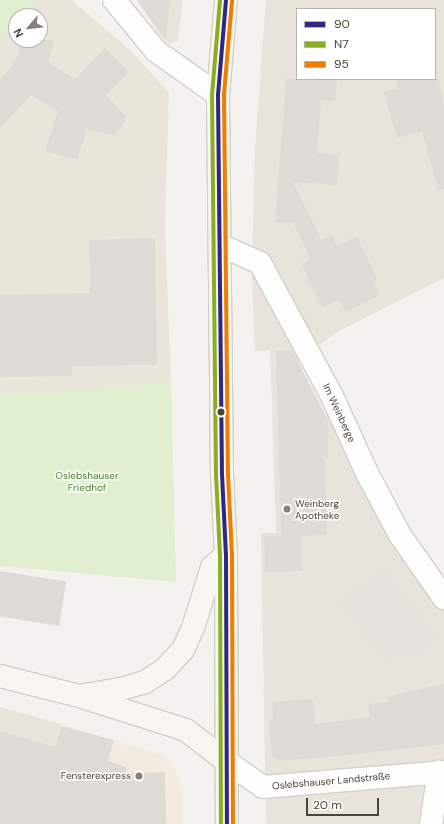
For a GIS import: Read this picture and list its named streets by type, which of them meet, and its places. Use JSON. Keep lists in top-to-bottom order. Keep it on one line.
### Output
{"streets":{"street":["Im Weinberge","Oslebshauser Landstraße"]},"parks":["Oslebshauser Friedhof"],"places":["Weinberg Apotheke","Fensterexpress"],"lines":["transit line 90","transit line N7","transit line 95"],"legend":["90","N7","95"],"scale_bar":"20 m","north":"bottom left"}
